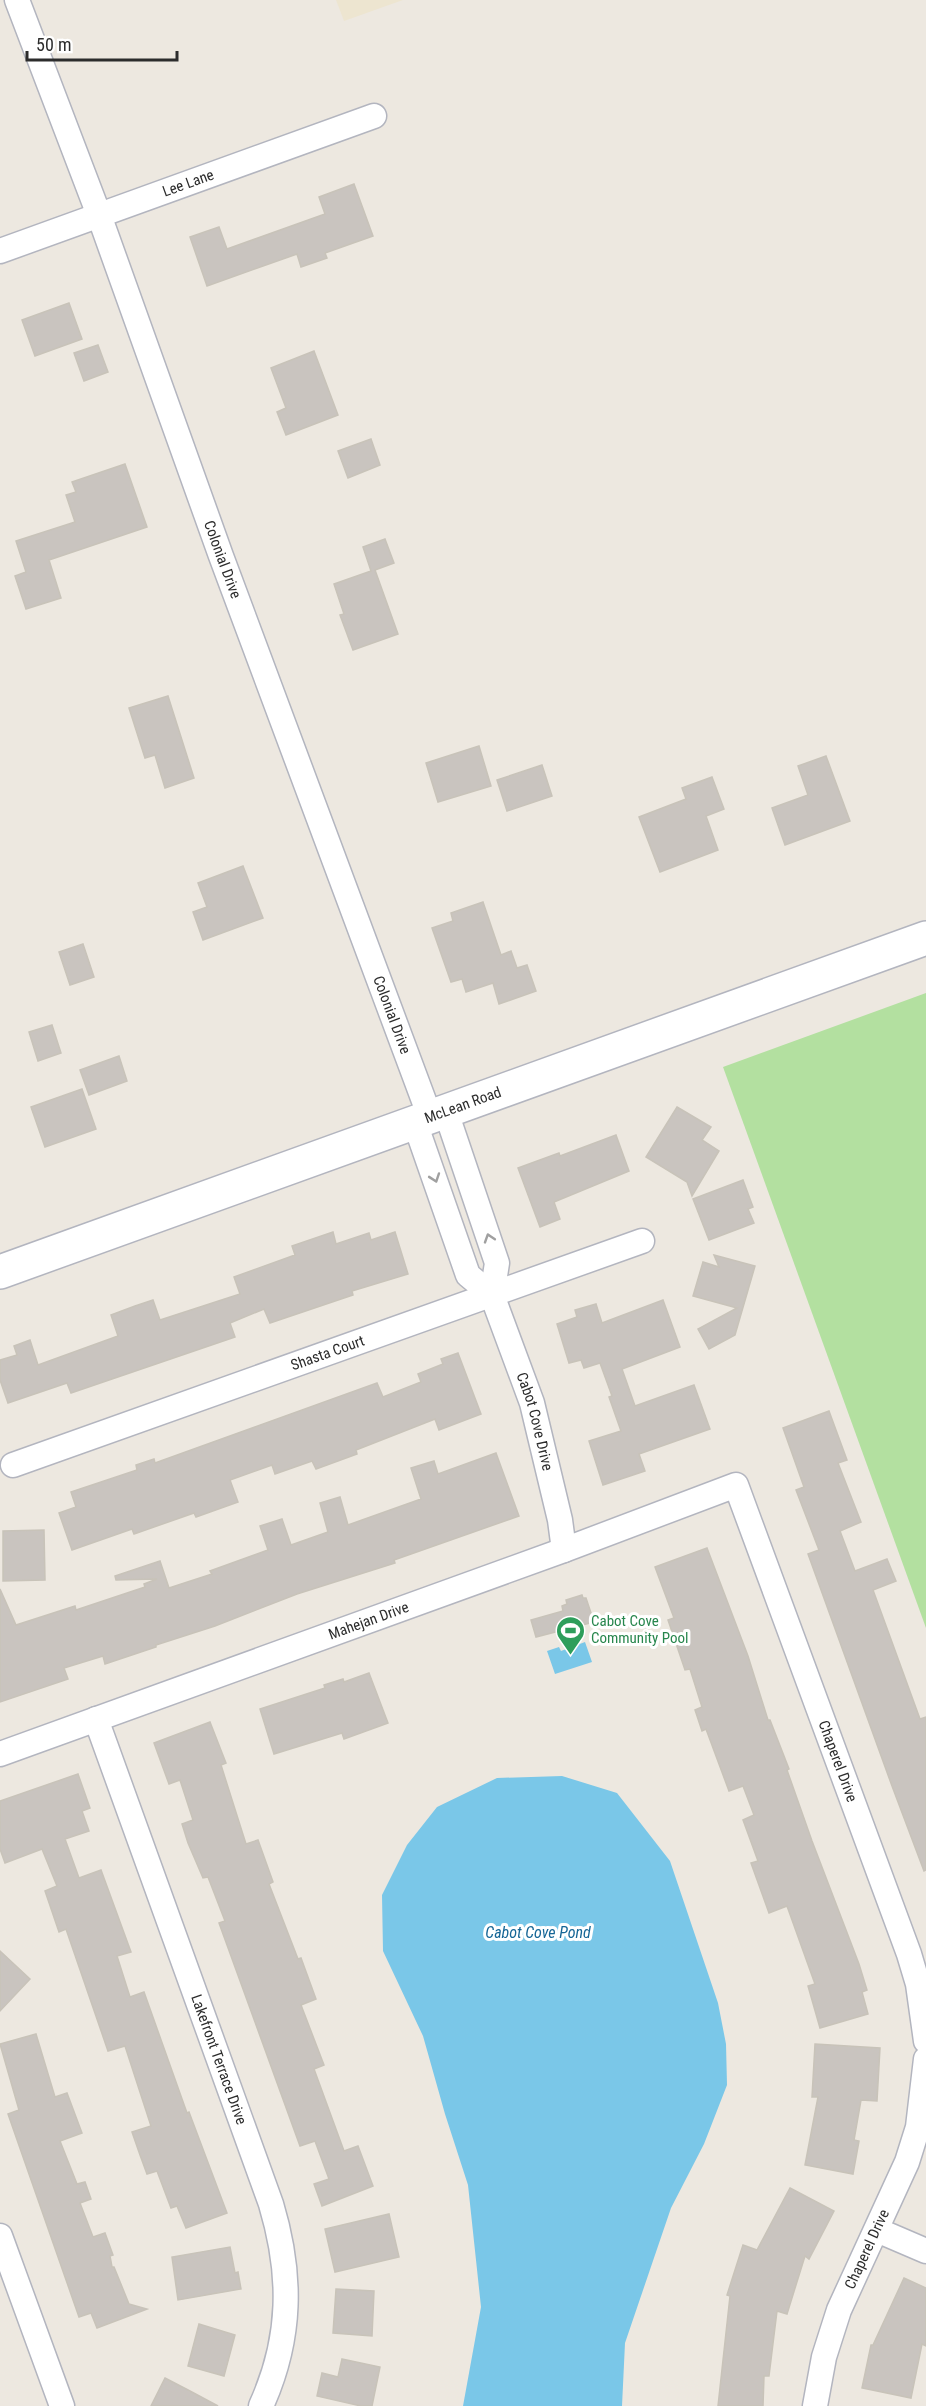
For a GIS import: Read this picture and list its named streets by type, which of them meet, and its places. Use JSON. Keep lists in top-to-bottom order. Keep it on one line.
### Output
{"streets":{"street":["Lee Lane","Colonial Drive","McLean Road","Shasta Court","Cabot Cove Drive","Mahejan Drive","Chaperel Drive","Lakefront Terrace Drive"]},"crossings":[["Lee Lane","Colonial Drive"],["Colonial Drive","McLean Road"],["Colonial Drive","Cabot Cove Drive"],["McLean Road","Cabot Cove Drive"],["Shasta Court","Cabot Cove Drive"],["Cabot Cove Drive","Mahejan Drive"],["Mahejan Drive","Chaperel Drive"],["Mahejan Drive","Lakefront Terrace Drive"]],"water":["Cabot Cove Pond"],"places":{"sports":["Cabot Cove Community Pool"]},"scale_bar":"50 m"}
